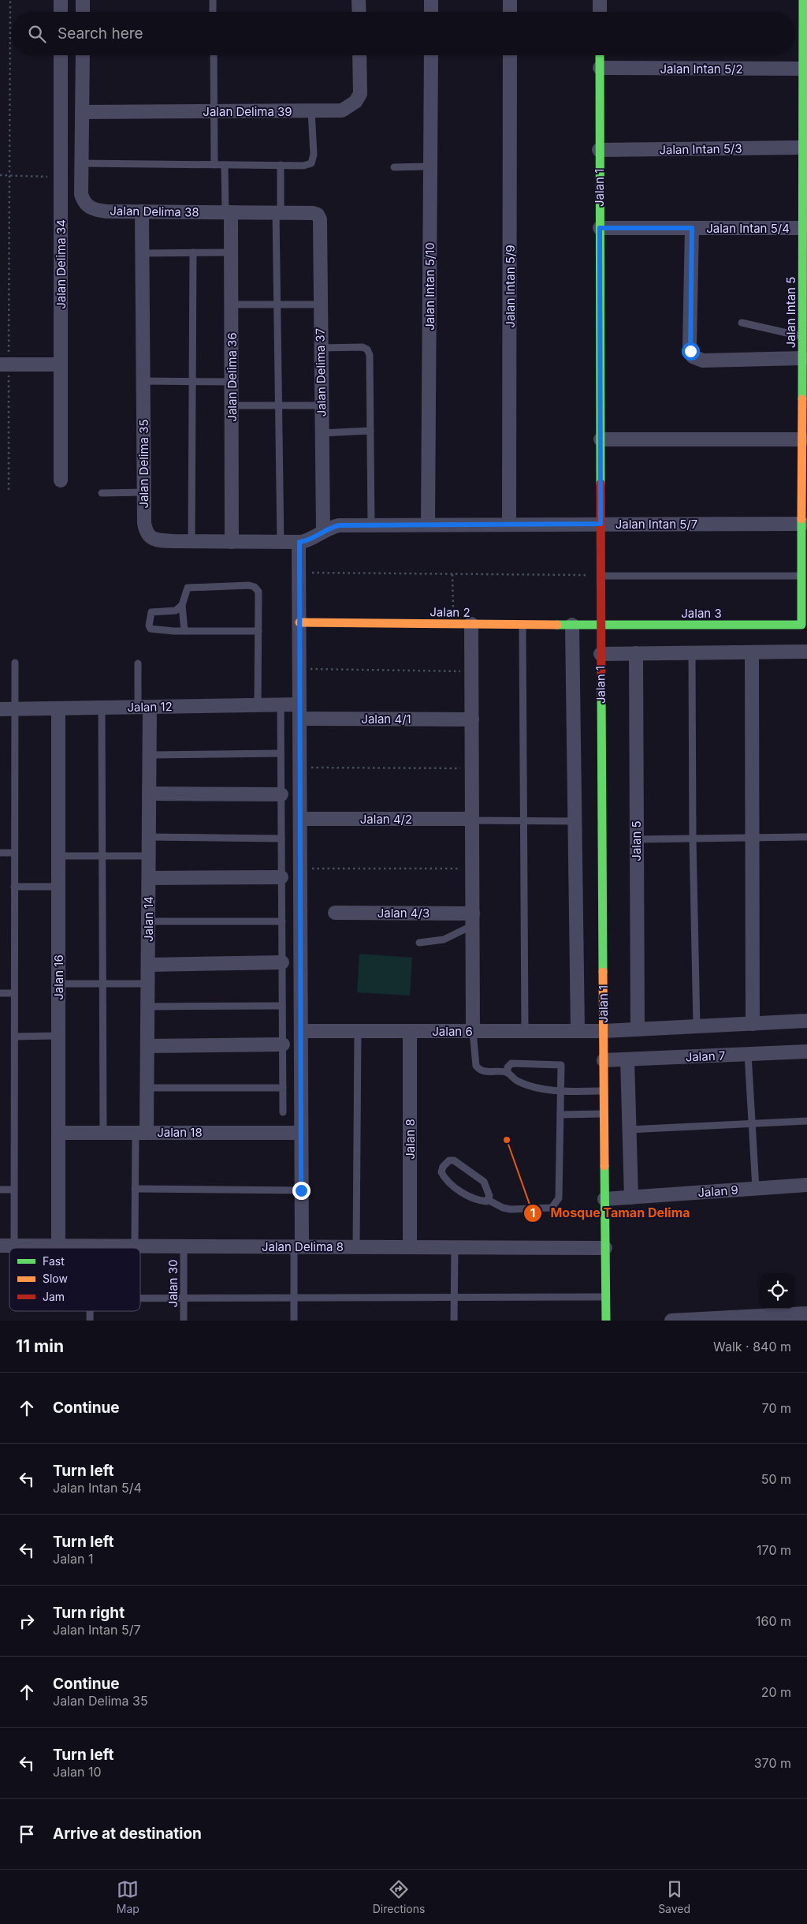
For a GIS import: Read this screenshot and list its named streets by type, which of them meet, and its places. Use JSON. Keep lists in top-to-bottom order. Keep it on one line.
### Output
{"streets":{"street":["Jalan Intan 5/2","Jalan Delima 39","Jalan Intan 5/3","Jalan 1","Jalan Delima 38","Jalan Intan 5/4","Jalan Delima 34","Jalan Intan 5/10","Jalan Intan 5/9","Jalan Intan 5","Jalan Delima 37","Jalan Delima 36","Jalan Delima 35","Jalan Intan 5/7","Jalan 2","Jalan 3","Jalan 12","Jalan 4/1","Jalan 4/2","Jalan 5","Jalan 4/3","Jalan 14","Jalan 16","Jalan 6","Jalan 7","Jalan 18","Jalan 8","Jalan 9","Jalan Delima 8"],"lane":["Jalan 30"]},"crossings":[["Jalan Intan 5/2","Jalan 1"],["Jalan Intan 5/2","Jalan Intan 5"],["Jalan Delima 39","Jalan Delima 38"],["Jalan Intan 5/3","Jalan 1"],["Jalan Intan 5/3","Jalan Intan 5"],["Jalan 1","Jalan Intan 5/4"],["Jalan 1","Jalan Intan 5/7"],["Jalan 1","Jalan 2"],["Jalan 1","Jalan 3"],["Jalan 1","Jalan 6"],["Jalan 1","Jalan 7"],["Jalan 1","Jalan 9"],["Jalan 1","Jalan Delima 8"],["Jalan Delima 38","Jalan Delima 37"],["Jalan Delima 38","Jalan Delima 36"],["Jalan Delima 38","Jalan Delima 35"],["Jalan Intan 5/4","Jalan Intan 5"],["Jalan Intan 5/10","Jalan Intan 5/7"],["Jalan Intan 5/9","Jalan Intan 5/7"],["Jalan Intan 5","Jalan Intan 5/7"],["Jalan Intan 5","Jalan 3"],["Jalan Delima 37","Jalan Delima 35"],["Jalan Delima 37","Jalan Intan 5/7"],["Jalan Delima 36","Jalan Delima 35"],["Jalan Delima 35","Jalan Intan 5/7"],["Jalan 2","Jalan 3"],["Jalan 12","Jalan 14"],["Jalan 12","Jalan 16"],["Jalan 5","Jalan 6"],["Jalan 14","Jalan 18"],["Jalan 16","Jalan 18"],["Jalan 16","Jalan Delima 8"],["Jalan 6","Jalan 8"],["Jalan 8","Jalan Delima 8"],["Jalan Delima 8","Jalan 30"]],"places":["Mosque Taman Delima"],"legend":["Fast","Slow","Jam"],"page":{"search":"Search here","heading":["11 min","Walk · 840 m"],"list":[["Continue","70 m"],["Turn left","Jalan Intan 5/4","50 m"],["Turn left","Jalan 1","170 m"],["Turn right","Jalan Intan 5/7","160 m"],["Continue","Jalan Delima 35","20 m"],["Turn left","Jalan 10","370 m"],"Arrive at destination"],"nav":["Map","Directions","Saved"]}}
